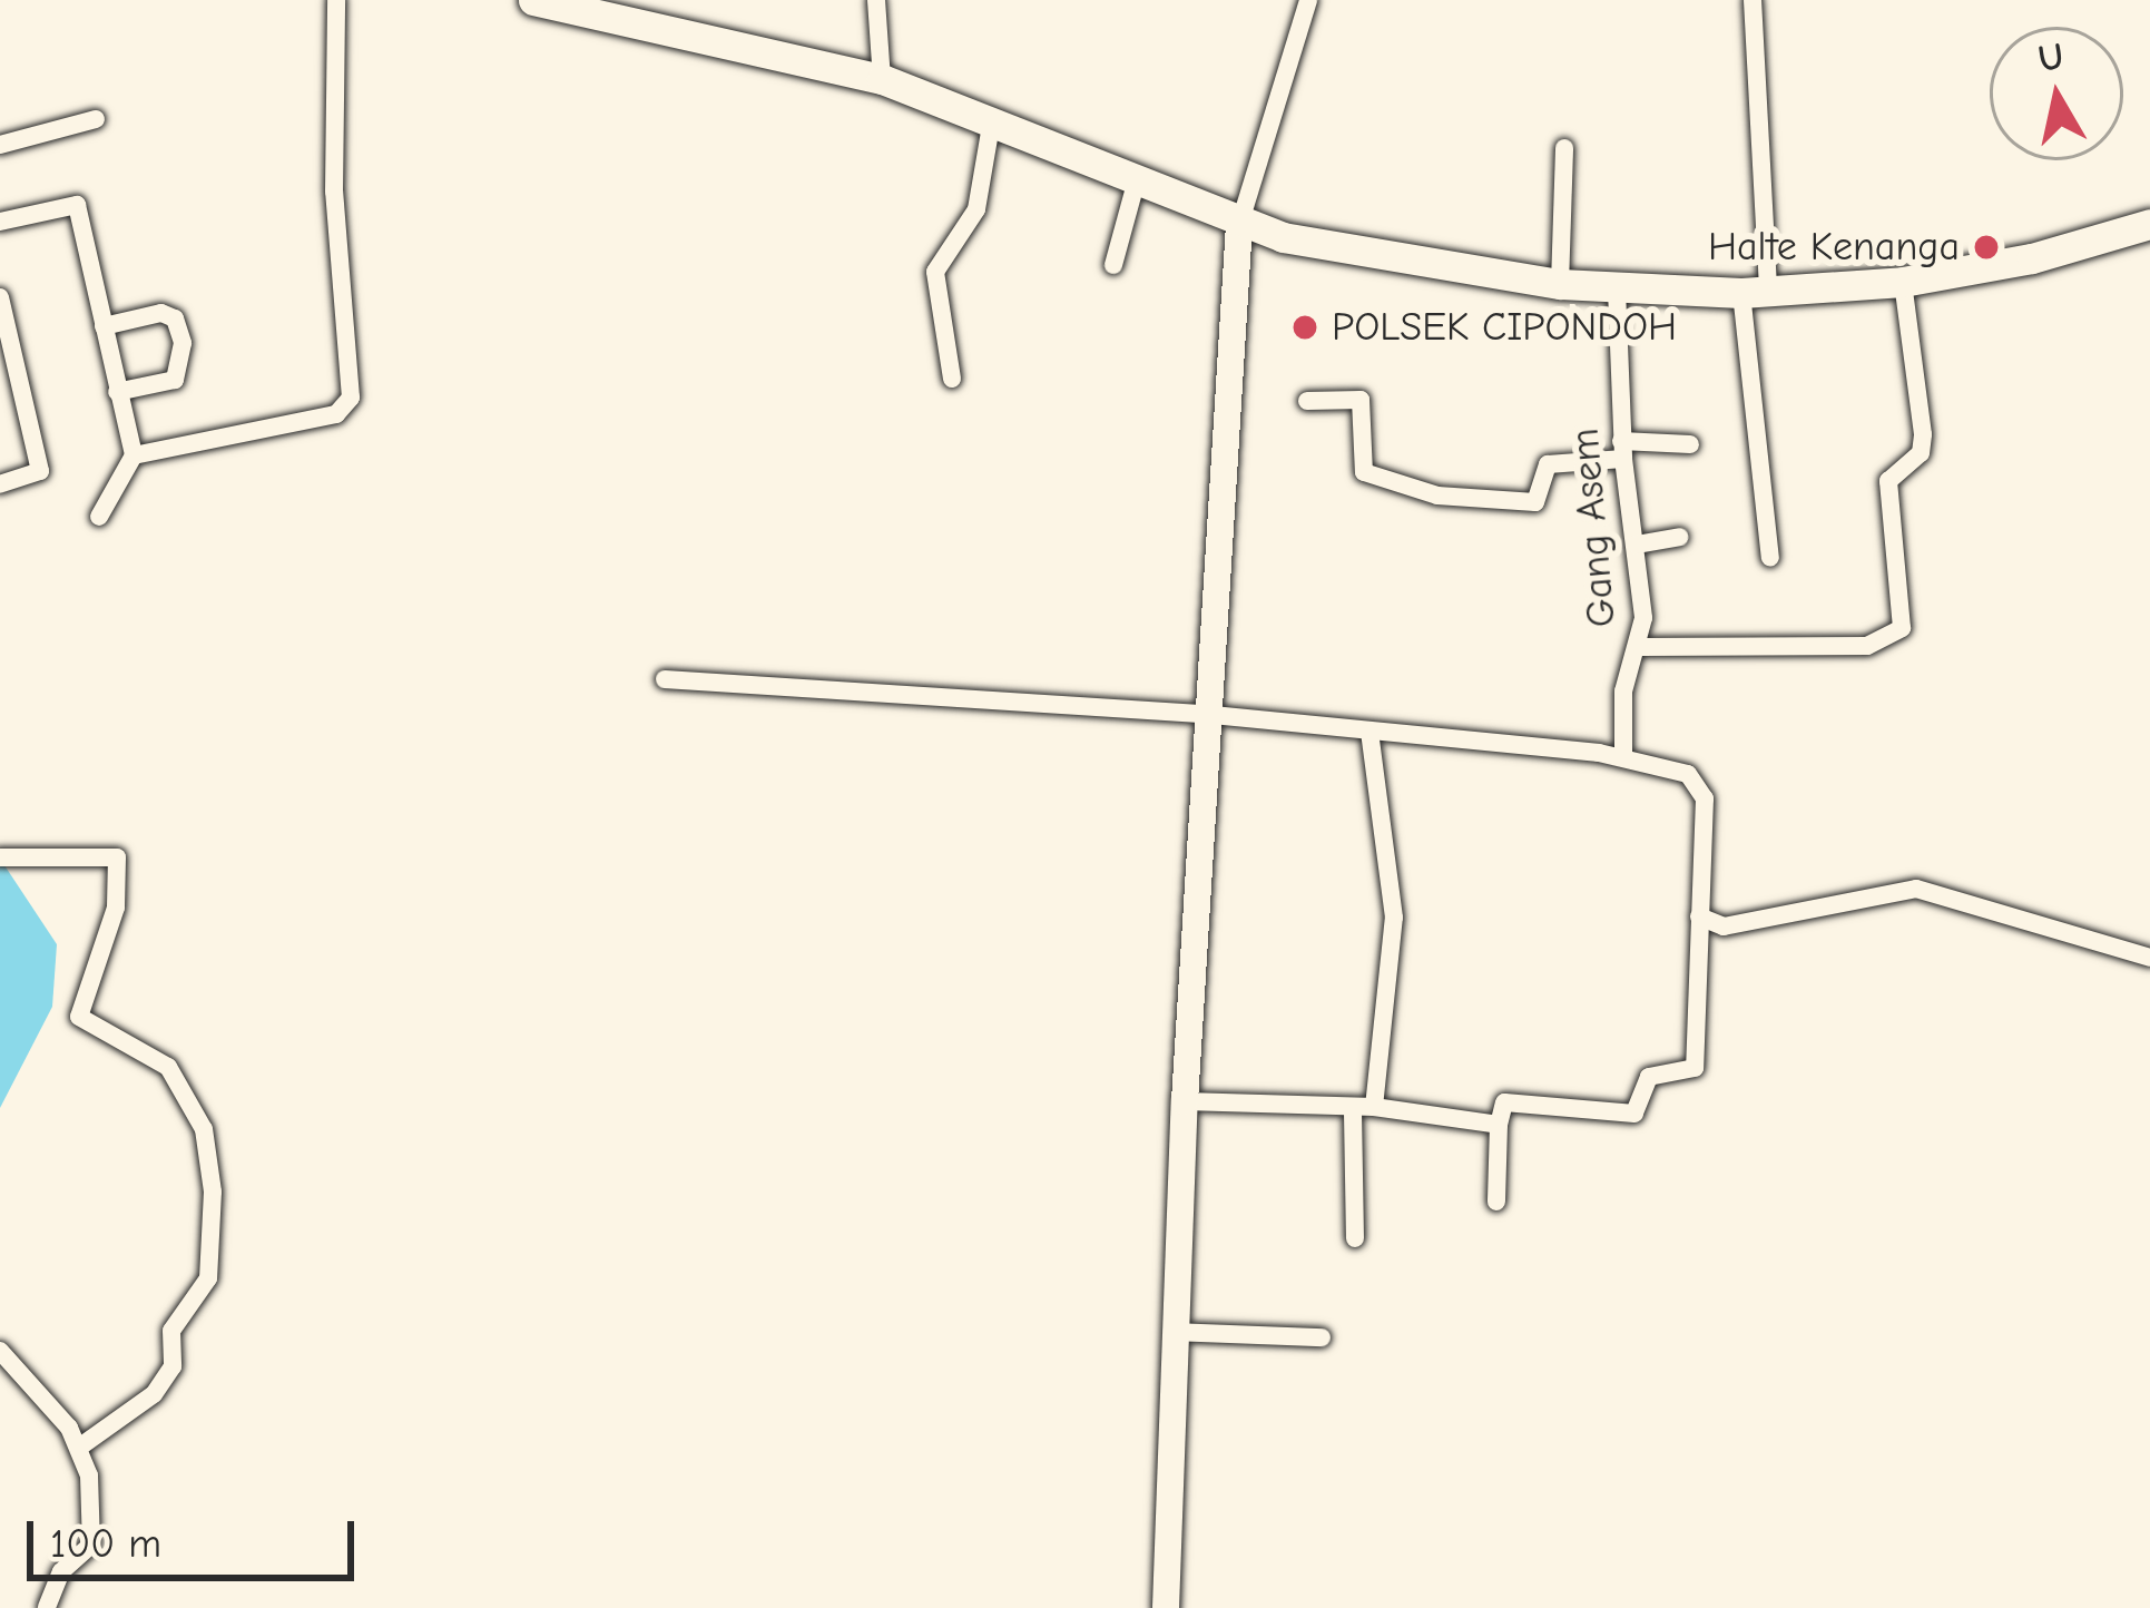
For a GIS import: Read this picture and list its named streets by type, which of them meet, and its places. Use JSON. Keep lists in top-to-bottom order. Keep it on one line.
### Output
{"streets":{"street":["Gang Asem"]},"places":["Halte Kenanga","POLSEK CIPONDOH"],"scale_bar":"100 m","north":"top"}
